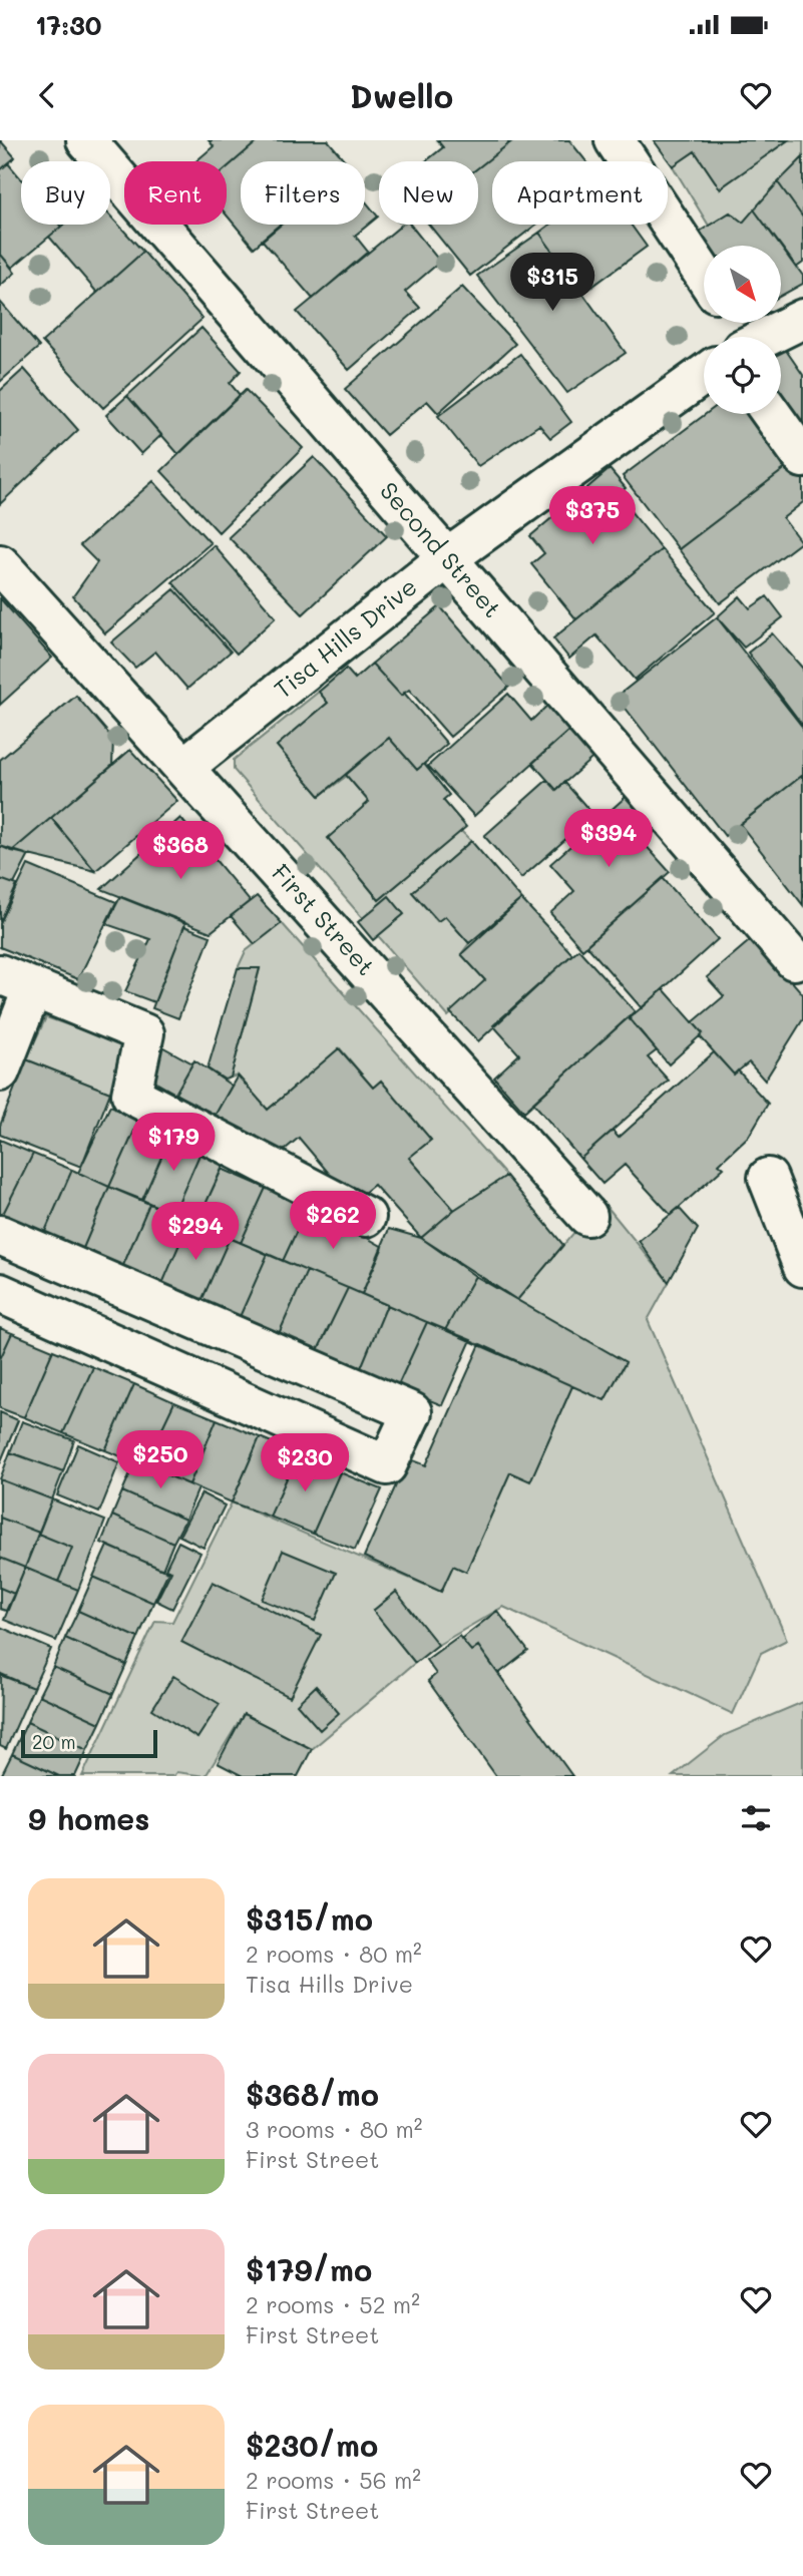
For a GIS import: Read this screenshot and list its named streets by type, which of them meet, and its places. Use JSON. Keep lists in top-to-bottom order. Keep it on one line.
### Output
{"streets":{"street":["Second Street","Tisa Hills Drive","First Street"]},"crossings":[["Second Street","Tisa Hills Drive"],["Tisa Hills Drive","First Street"]],"scale_bar":"20 m","north":"bottom right","page":{"status":"17:30","header":"Dwello","chip":["Buy","Rent","Filters","New","Apartment"],"price":["$315","$375","$394","$368","$179","$262","$294","$250","$230"],"scale":"20 m","heading":"9 homes","list":[{"name":"$315/mo","note":"2 rooms · 80 m² · Tisa Hills Drive"},{"name":"$368/mo","note":"3 rooms · 80 m² · First Street"},{"name":"$179/mo","note":"2 rooms · 52 m² · First Street"},{"name":"$230/mo","note":"2 rooms · 56 m² · First Street"}]}}
